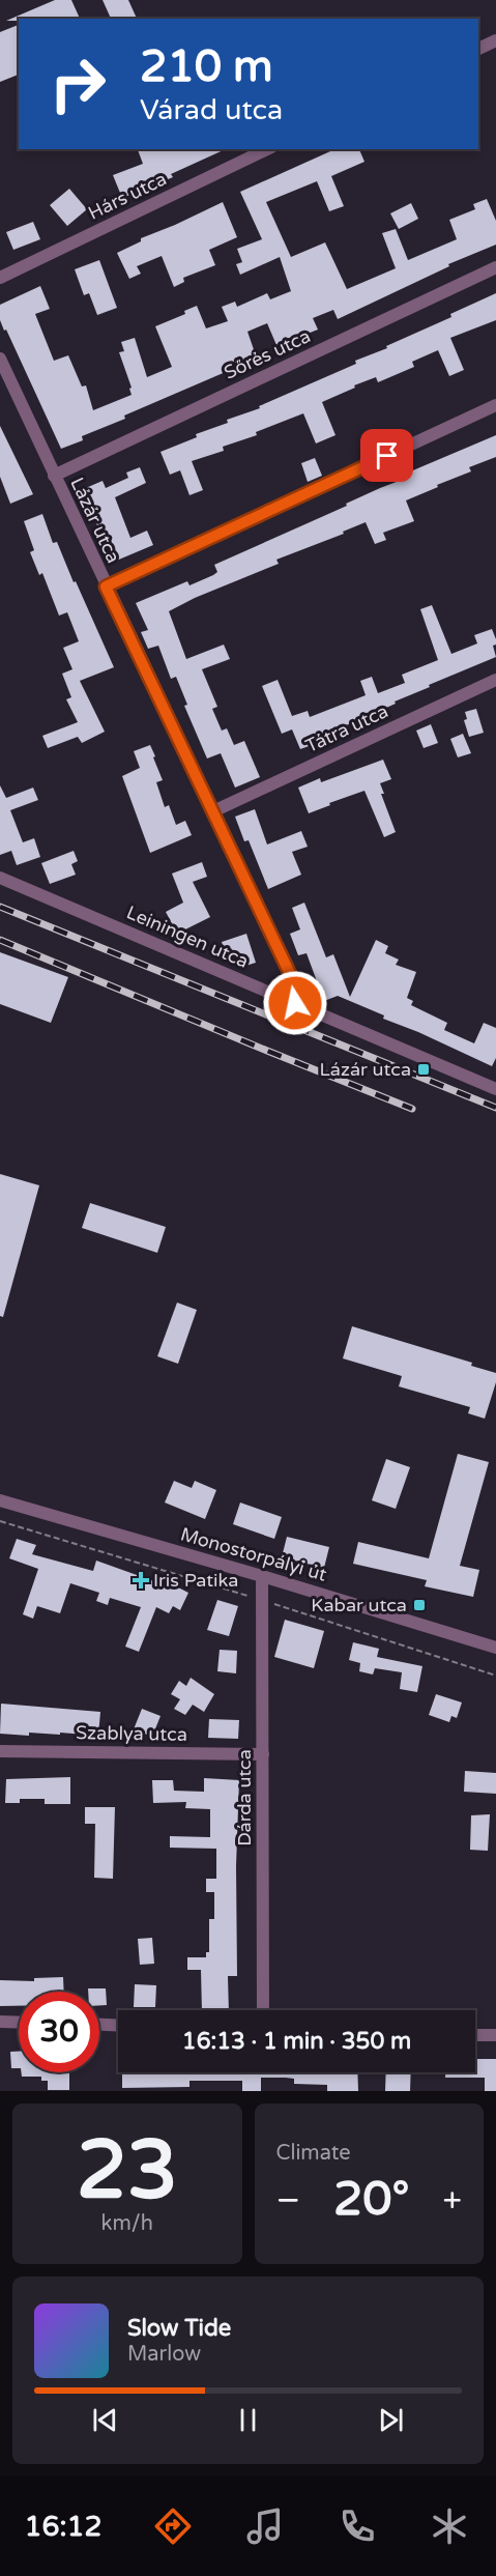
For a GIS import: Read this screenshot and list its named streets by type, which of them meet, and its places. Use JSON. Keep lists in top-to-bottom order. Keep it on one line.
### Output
{"streets":{"street":["Hárs utca","Sőrés utca","Lázár utca","Tátra utca","Leiningen utca","Monostorpályi út","Szablya utca","Dárda utca"]},"crossings":[["Sőrés utca","Lázár utca"],["Lázár utca","Tátra utca"],["Lázár utca","Leiningen utca"],["Monostorpályi út","Dárda utca"],["Szablya utca","Dárda utca"]],"places":{"transit":["Lázár utca","Kabar utca"],"health":["Iris Patika"]},"page":{"turn":["210 m","Várad utca"],"limit":"30","trip":"16:13 · 1 min · 350 m","tile":[["23","km/h"],"Climate"],"heat":["−","20°","+"],"song":["Slow Tide","Marlow"],"tabs":"16:12"}}
